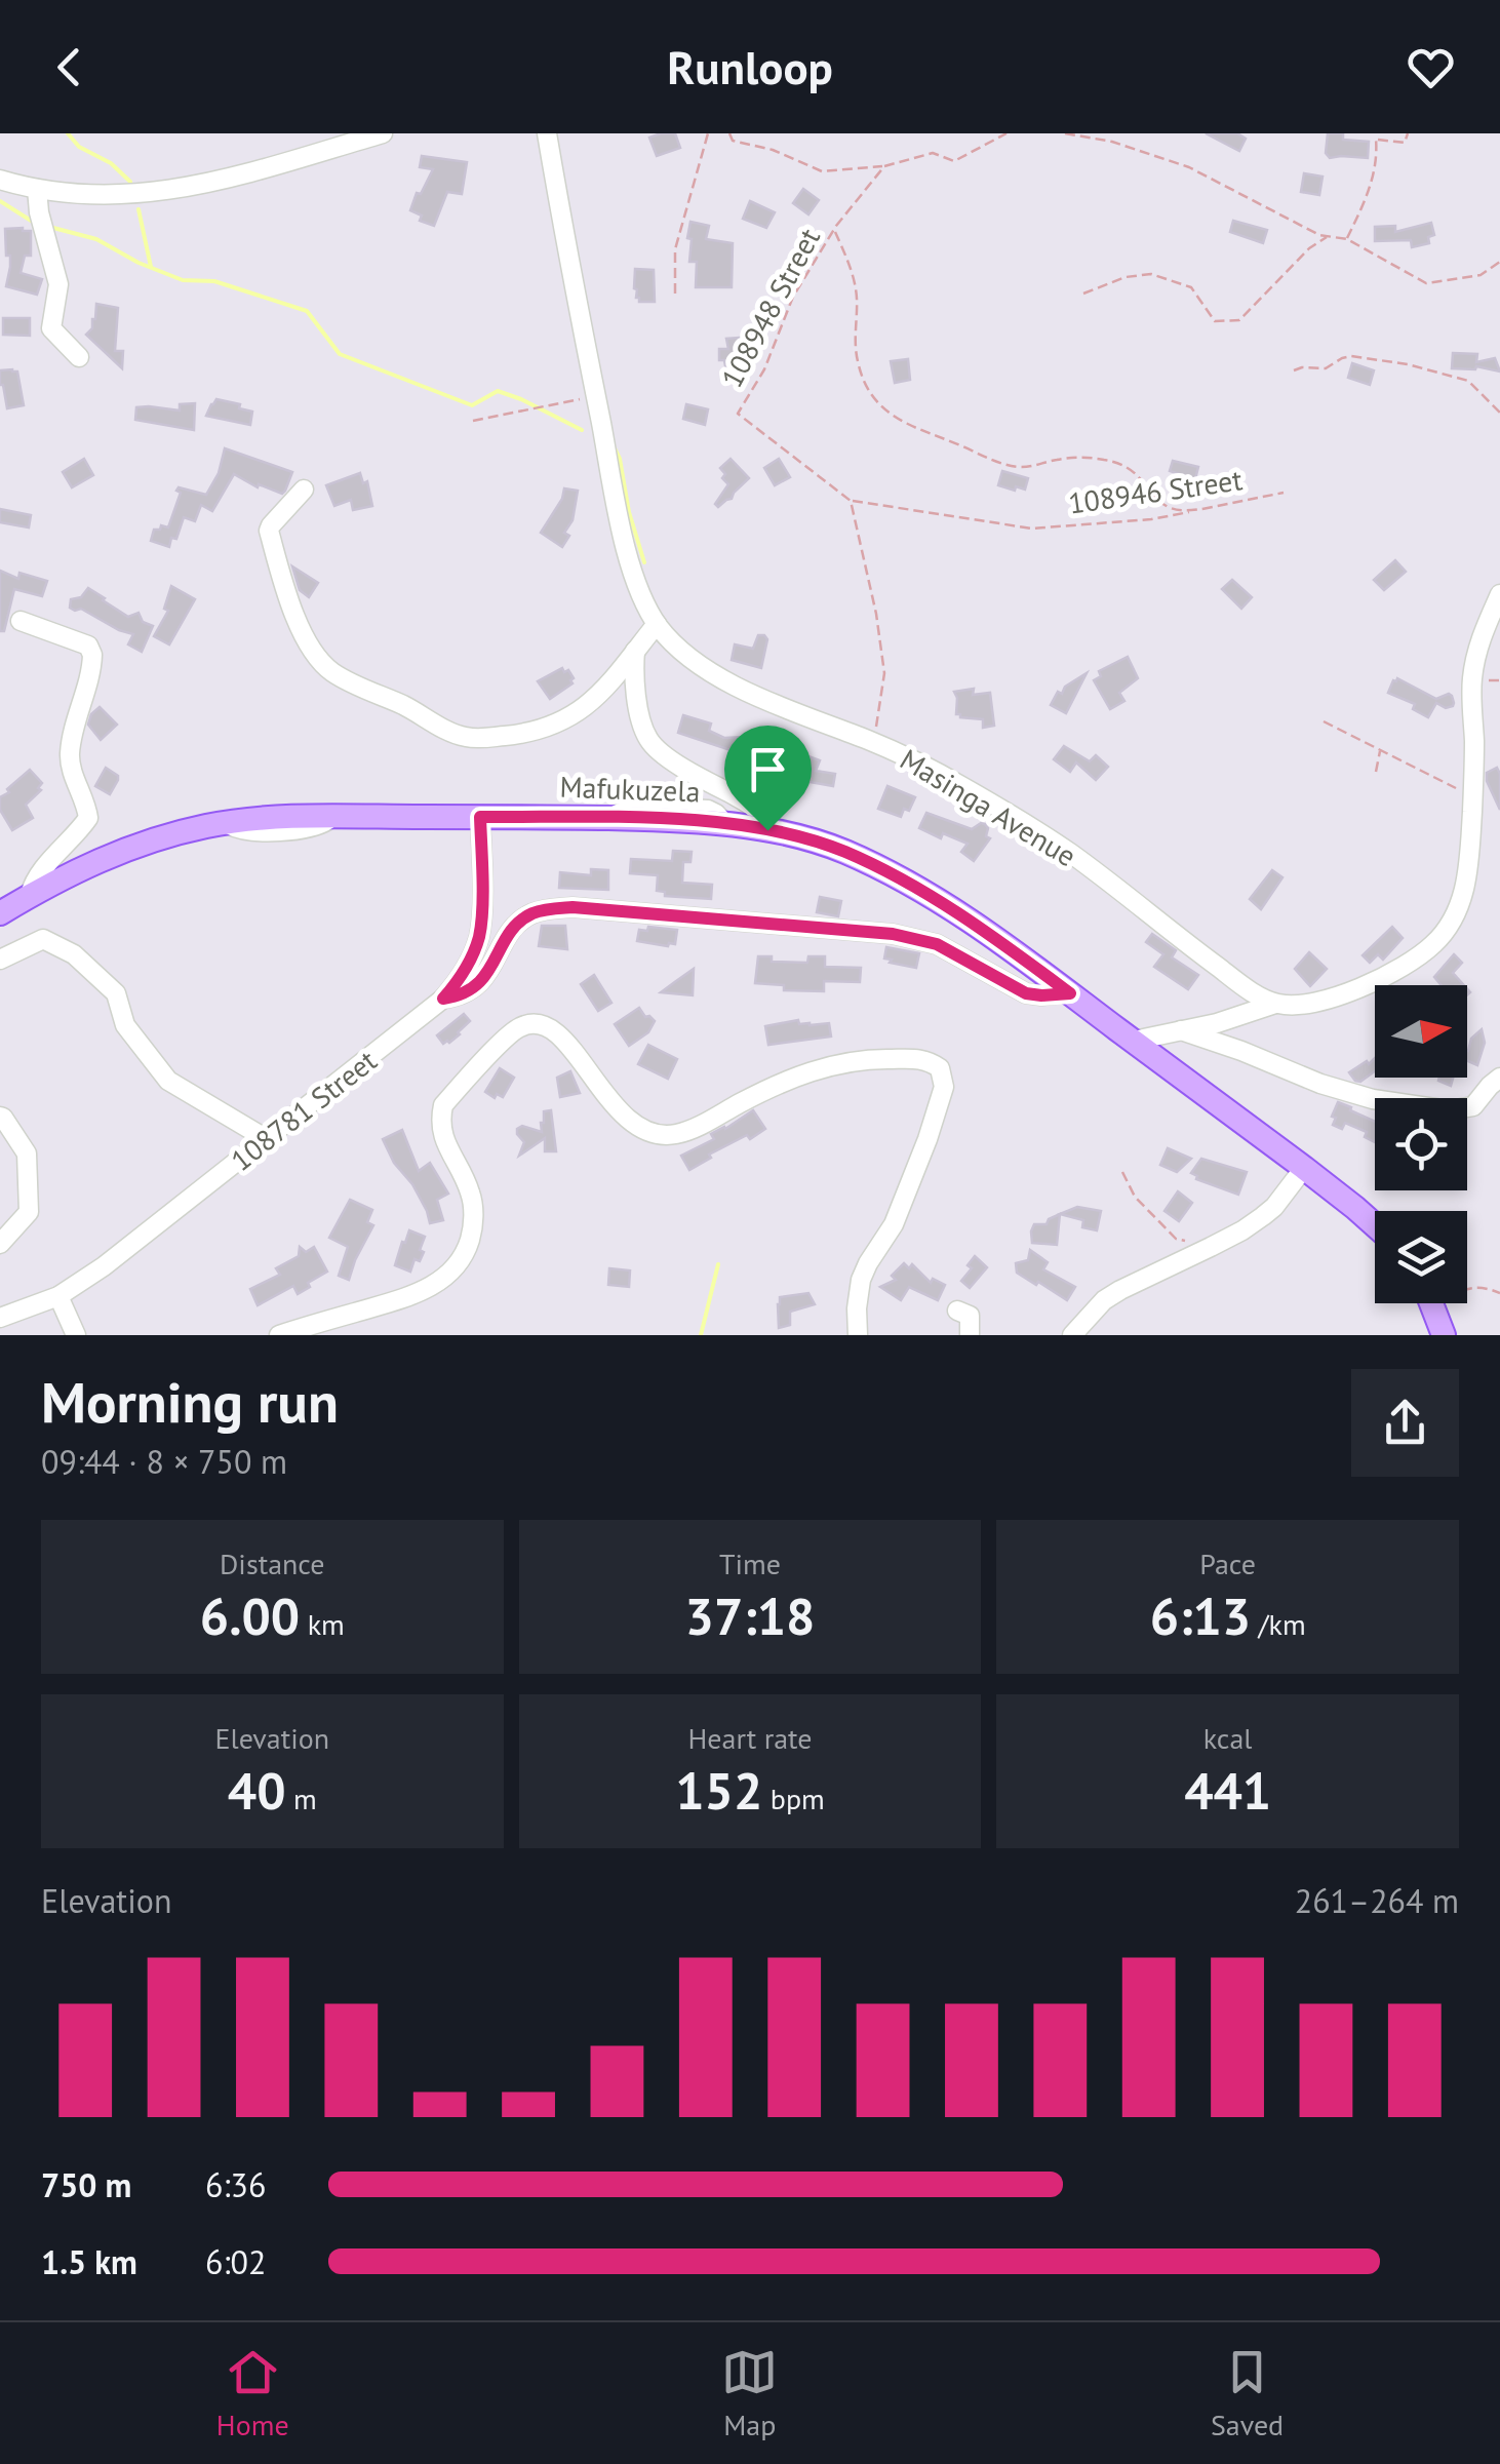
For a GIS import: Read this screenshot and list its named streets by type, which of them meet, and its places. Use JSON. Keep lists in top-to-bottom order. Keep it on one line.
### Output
{"streets":{"main road":["Mafukuzela"],"street":["Masinga Avenue","108781 Street"],"path":["108948 Street","108946 Street"]},"crossings":[["108948 Street","108946 Street"],["Mafukuzela","108781 Street"]],"north":"right","page":{"header":"Runloop","heading":["Morning run","09:44 · 8 × 750 m"],"stats":[["Distance","6.00 km"],["Time","37:18"],["Pace","6:13 /km"],["Elevation","40 m"],["Heart rate","152 bpm"],["kcal","441"]],"chart":["Elevation","261–264 m"],"list":[{"name":"750 m","note":"6:36"},{"name":"1.5 km","note":"6:02"}],"tabs":["Home","Map","Saved"]}}
